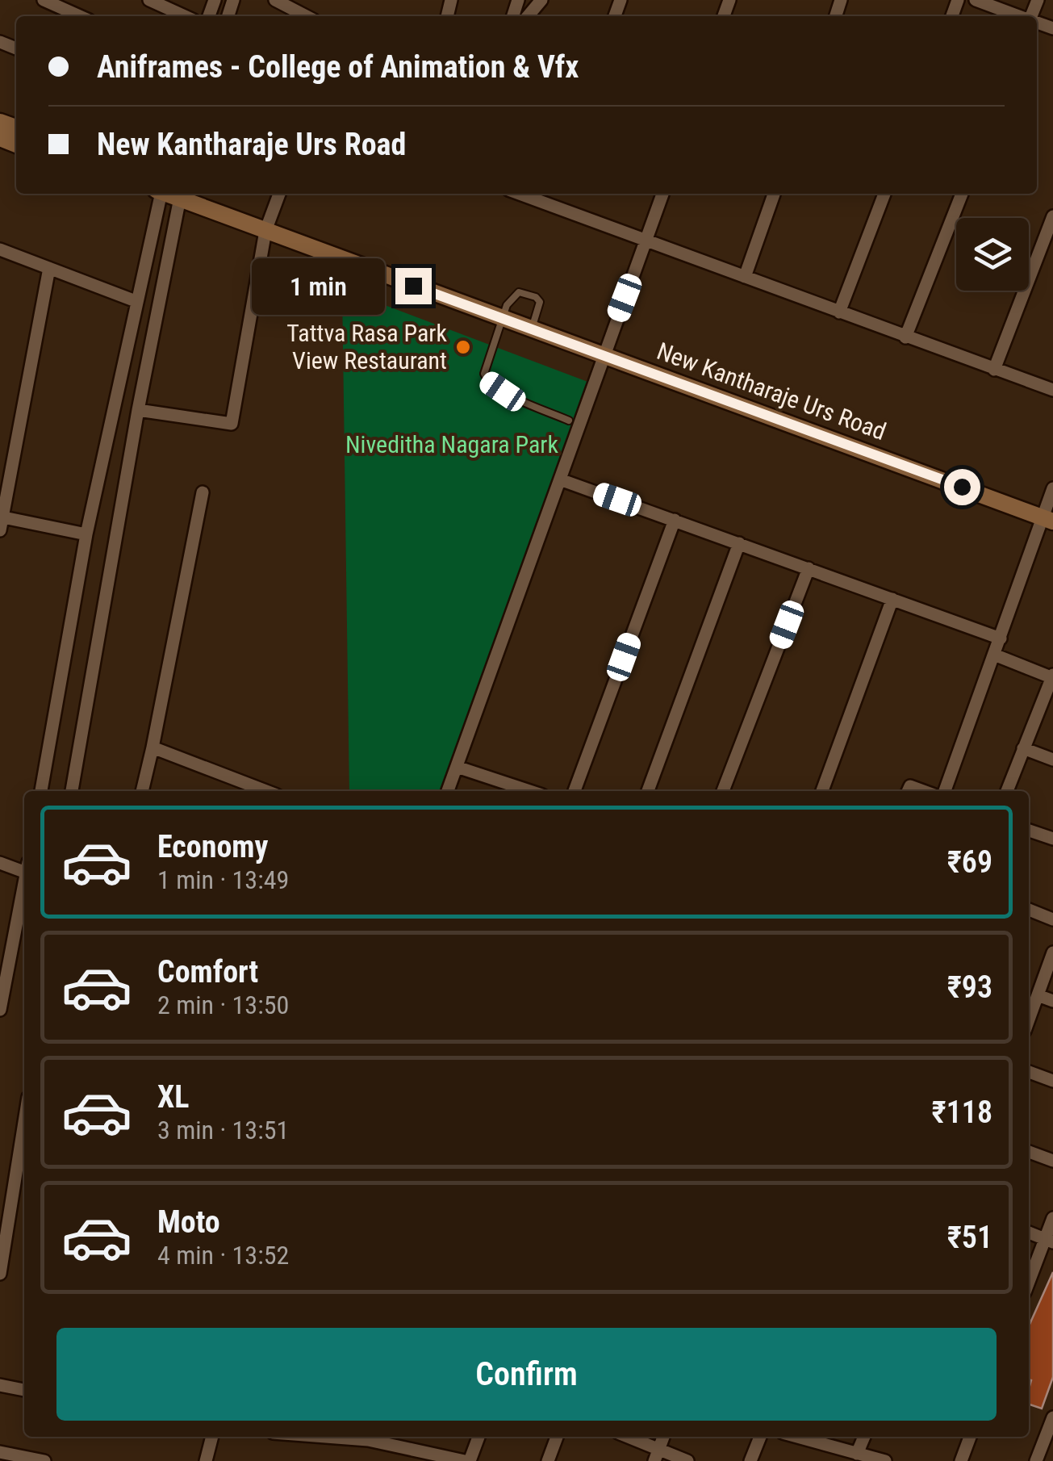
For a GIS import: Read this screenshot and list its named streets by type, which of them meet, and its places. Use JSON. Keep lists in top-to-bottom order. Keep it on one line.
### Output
{"streets":{"main road":["New Kantharaje Urs Road"]},"parks":["Niveditha Nagara Park"],"places":["Tattva Rasa Park View Restaurant"],"page":{"banner":["Aniframes - College of Animation & Vfx","New Kantharaje Urs Road"],"bubble":"1 min","list":[{"name":"Economy","note":"1 min · 13:49","value":"₹69"},{"name":"Comfort","note":"2 min · 13:50","value":"₹93"},{"name":"XL","note":"3 min · 13:51","value":"₹118"},{"name":"Moto","note":"4 min · 13:52","value":"₹51"}],"buttons":"Confirm"}}
